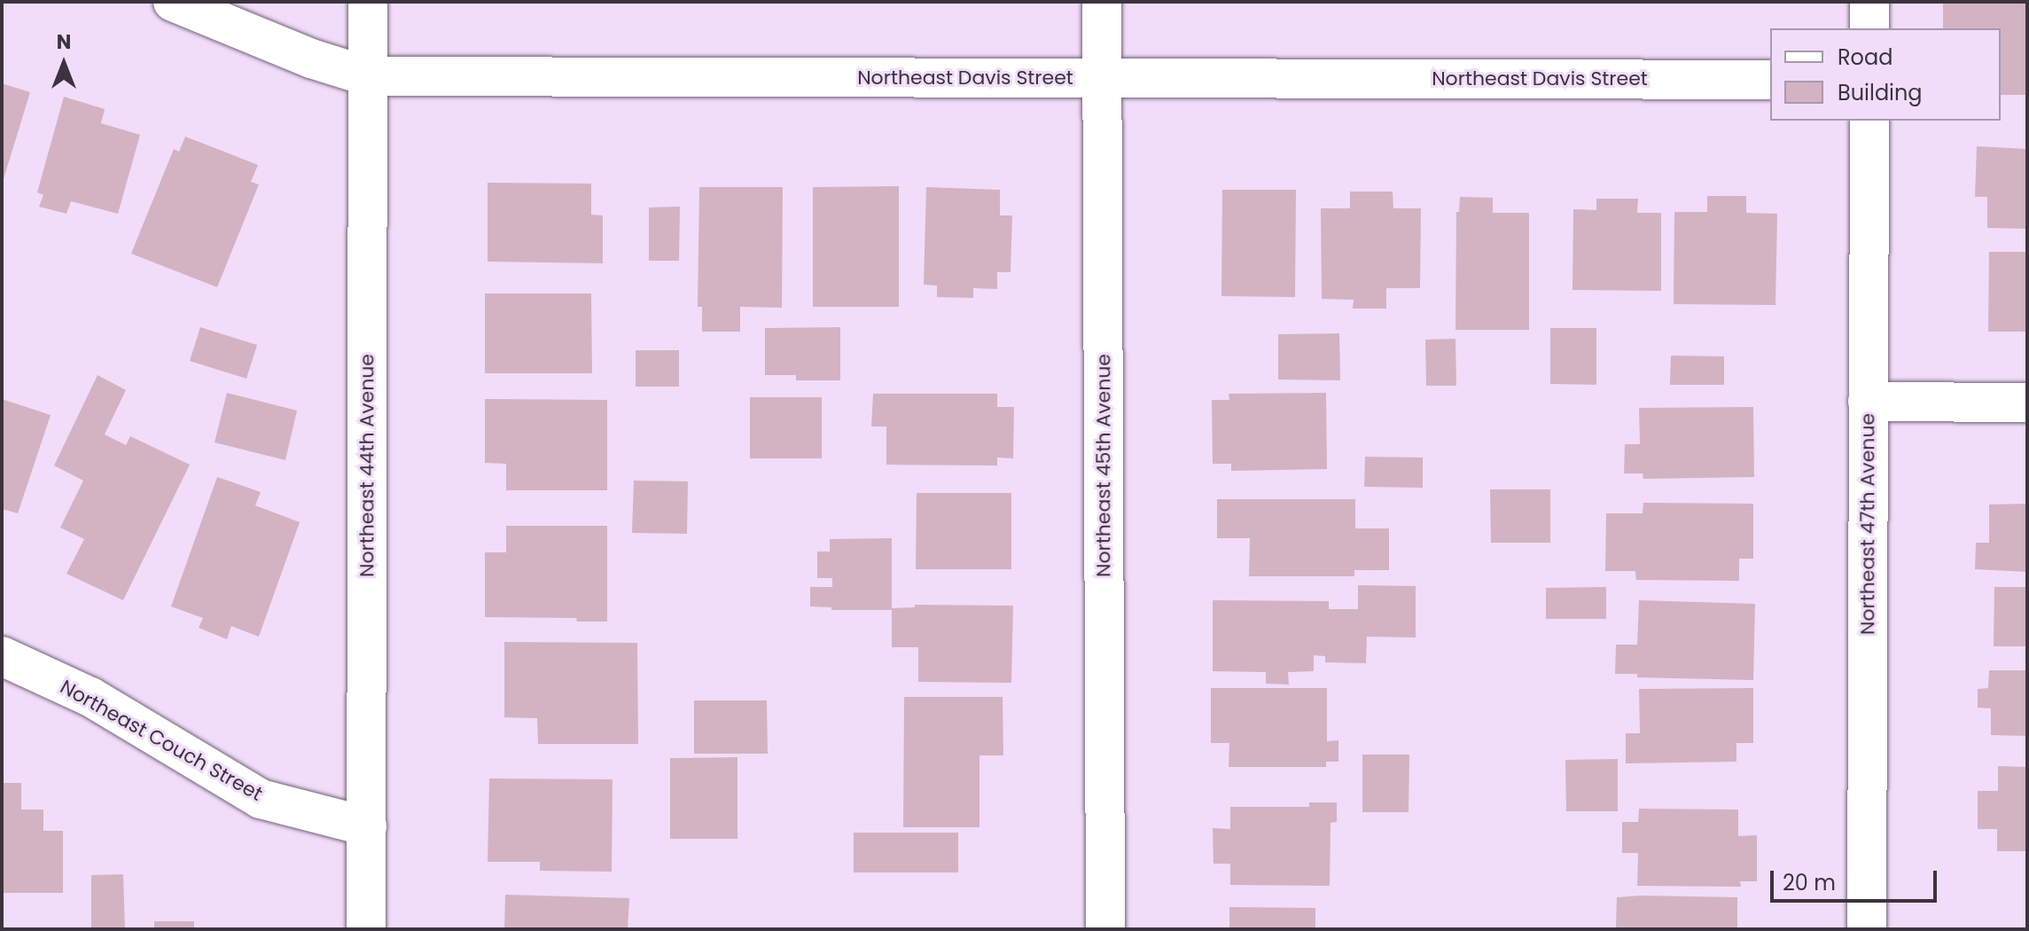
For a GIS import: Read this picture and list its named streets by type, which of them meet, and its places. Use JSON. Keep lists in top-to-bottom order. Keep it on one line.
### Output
{"streets":{"street":["Northeast Davis Street","Northeast 44th Avenue","Northeast 45th Avenue","Northeast 47th Avenue","Northeast Couch Street"]},"crossings":[["Northeast Davis Street","Northeast 44th Avenue"],["Northeast Davis Street","Northeast 45th Avenue"],["Northeast 44th Avenue","Northeast Couch Street"]],"legend":["Road","Building"],"scale_bar":"20 m","north":"top"}
